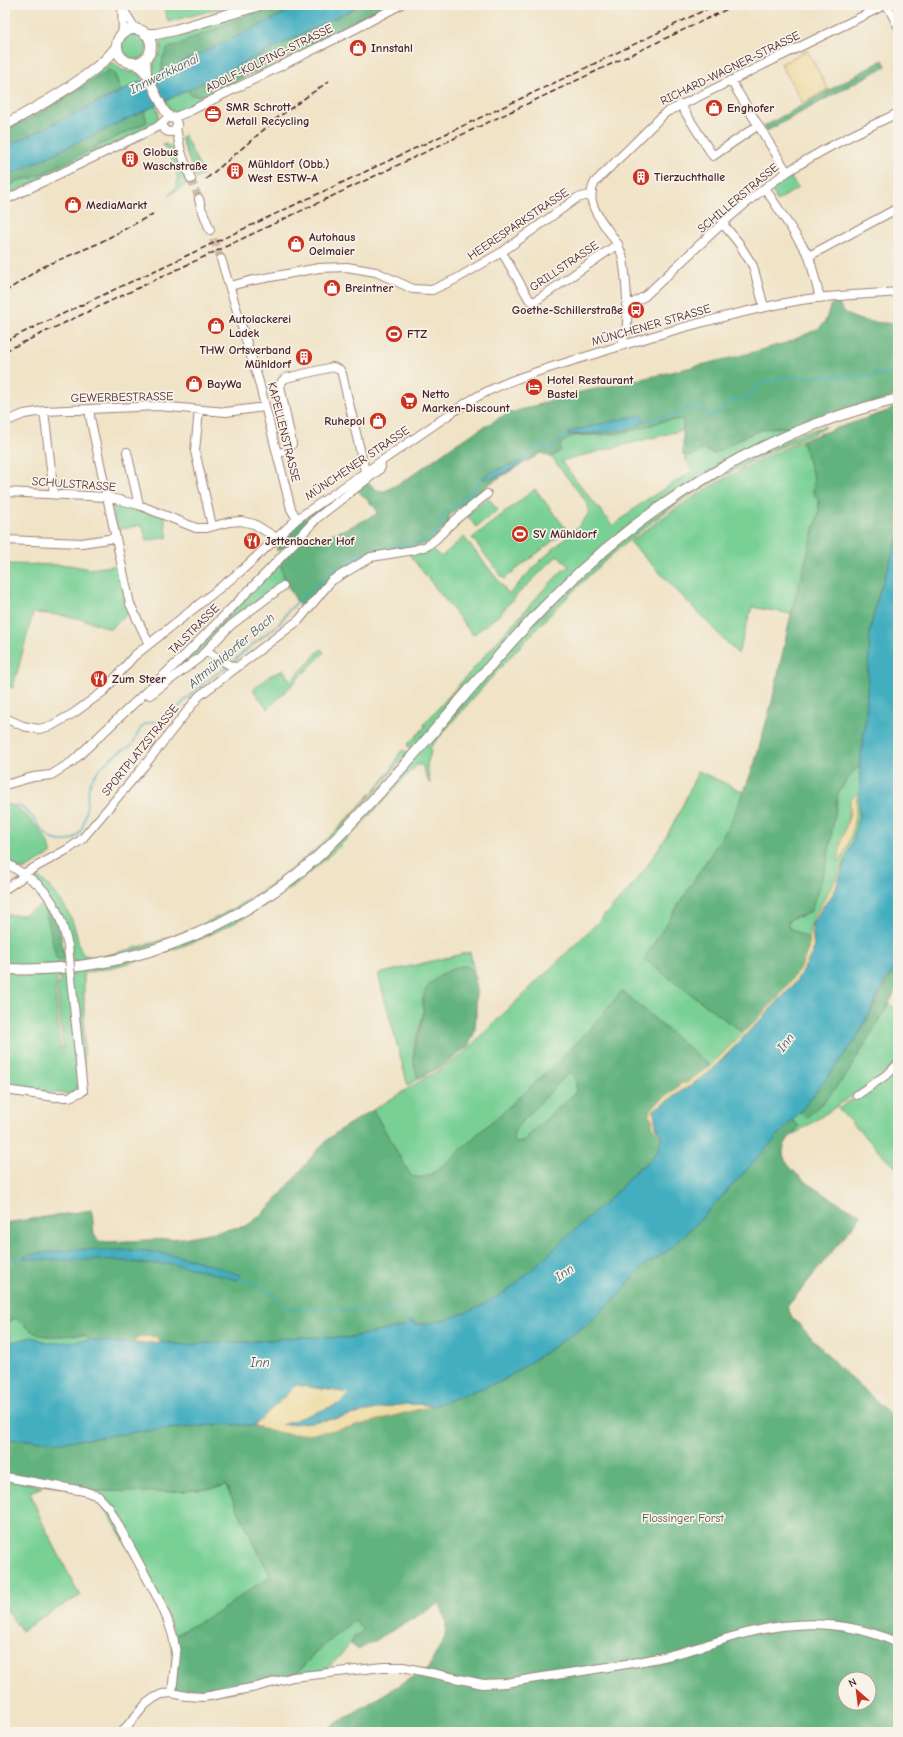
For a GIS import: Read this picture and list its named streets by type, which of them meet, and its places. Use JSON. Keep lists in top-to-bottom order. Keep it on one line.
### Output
{"streets":{"street":["ADOLF-KOLPING-STRASSE","RICHARD-WAGNER-STRASSE","SCHILLERSTRASSE","HEERESPARKSTRASSE","GRILLSTRASSE","MÜNCHENER STRASSE","GEWERBESTRASSE","KAPELLENSTRASSE","SCHULSTRASSE","TALSTRASSE","SPORTPLATZSTRASSE"]},"crossings":[["RICHARD-WAGNER-STRASSE","HEERESPARKSTRASSE"],["HEERESPARKSTRASSE","GRILLSTRASSE"],["HEERESPARKSTRASSE","KAPELLENSTRASSE"],["MÜNCHENER STRASSE","KAPELLENSTRASSE"],["MÜNCHENER STRASSE","SCHULSTRASSE"],["MÜNCHENER STRASSE","TALSTRASSE"],["GEWERBESTRASSE","KAPELLENSTRASSE"]],"water":["Innwerkkanal","Altmühldorfer Bach","Inn"],"parks":["Flossinger Forst"],"places":{"shop":["Innstahl","Enghofer","MediaMarkt","Autohaus Oelmaier","Breintner","Autolackerei Ladek","BayWa","Ruhepol"],"office":["SMR Schrott Metall Recycling"],"building":["Globus Waschstraße","Mühldorf (Obb.) West ESTW-A","Tierzuchthalle","THW Ortsverband Mühldorf"],"bus stop":["Goethe-Schillerstraße"],"sports":["FTZ","SV Mühldorf"],"hotel":["Hotel Restaurant Bastei"],"supermarket":["Netto Marken-Discount"],"restaurant":["Jettenbacher Hof","Zum Steer"]},"north":"top left"}
